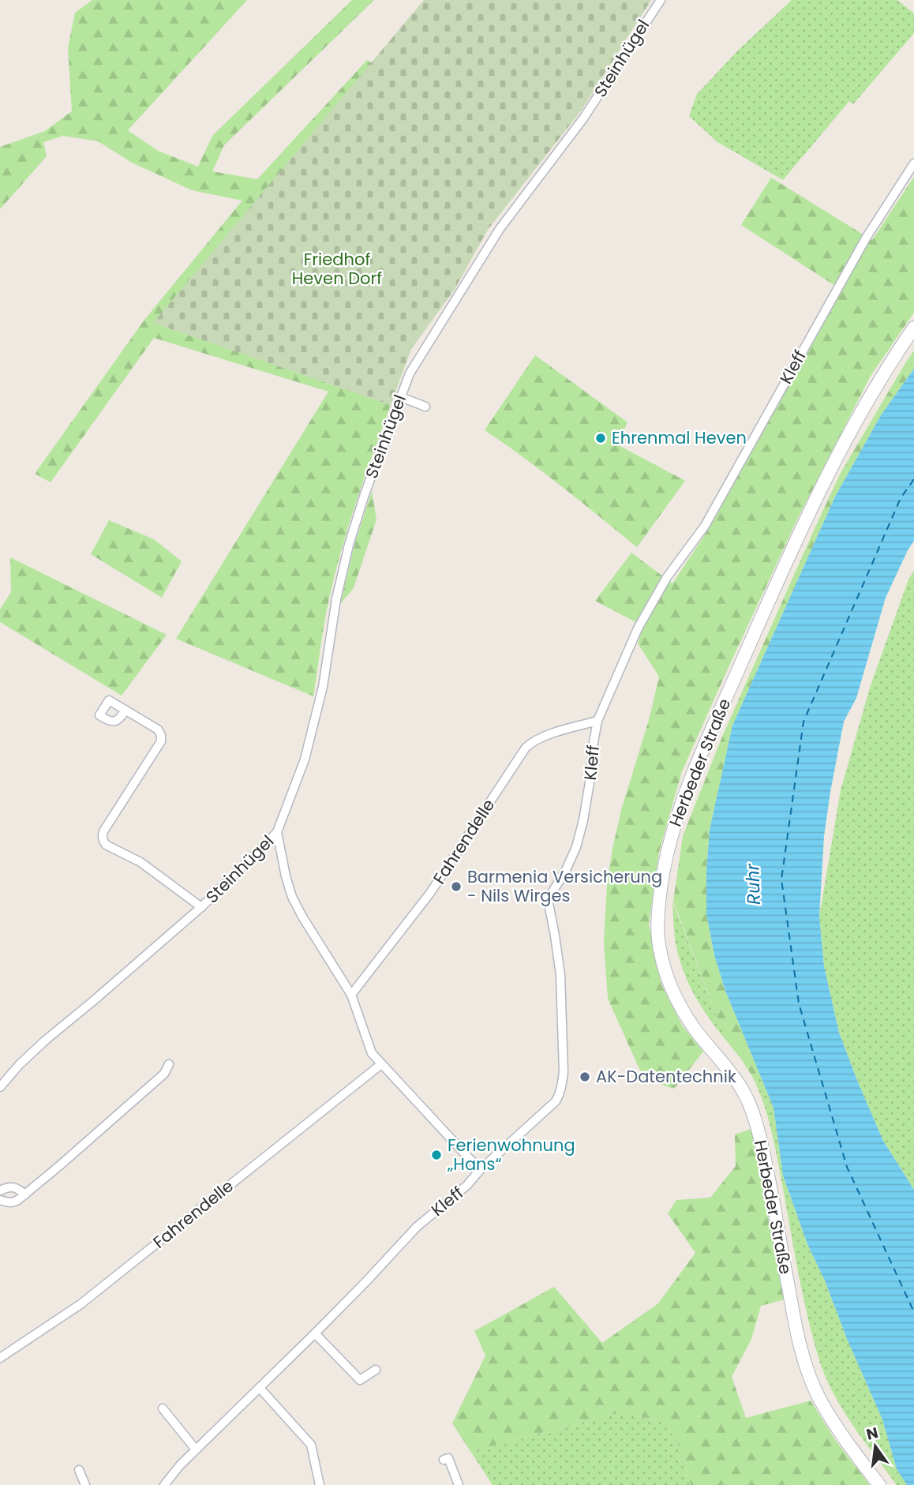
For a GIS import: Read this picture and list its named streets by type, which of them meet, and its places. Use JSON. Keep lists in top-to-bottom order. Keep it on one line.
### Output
{"streets":{"main road":["Herbeder Straße"],"street":["Steinhügel","Kleff","Fahrendelle"]},"crossings":[["Kleff","Fahrendelle"]],"water":["Ruhr"],"parks":["Friedhof Heven Dorf"],"places":["Ehrenmal Heven","Barmenia Versicherung - Nils Wirges","AK-Datentechnik","Ferienwohnung „Hans“"],"north":"top"}
